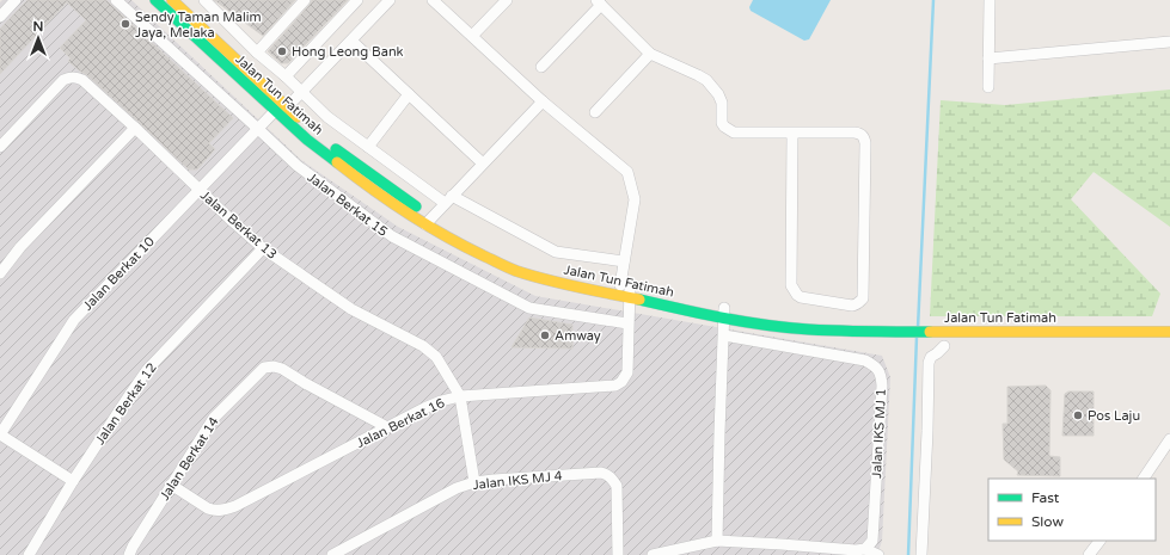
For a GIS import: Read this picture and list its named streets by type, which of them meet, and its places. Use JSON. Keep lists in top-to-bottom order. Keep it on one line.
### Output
{"streets":{"main road":["Jalan Tun Fatimah"],"street":["Jalan Berkat 15","Jalan Berkat 13","Jalan Berkat 10","Jalan Berkat 12","Jalan Berkat 16","Jalan IKS MJ 1","Jalan Berkat 14","Jalan IKS MJ 4"]},"crossings":[["Jalan Tun Fatimah","Jalan Berkat 10"],["Jalan Tun Fatimah","Jalan Berkat 16"],["Jalan Berkat 15","Jalan Berkat 10"],["Jalan Berkat 15","Jalan Berkat 16"],["Jalan Berkat 13","Jalan Berkat 10"],["Jalan Berkat 13","Jalan Berkat 12"],["Jalan Berkat 13","Jalan Berkat 16"],["Jalan Berkat 16","Jalan Berkat 14"]],"places":["Sendy Taman Malim Jaya, Melaka","Hong Leong Bank","Amway","Pos Laju"],"legend":["Fast","Slow"],"north":"top"}
